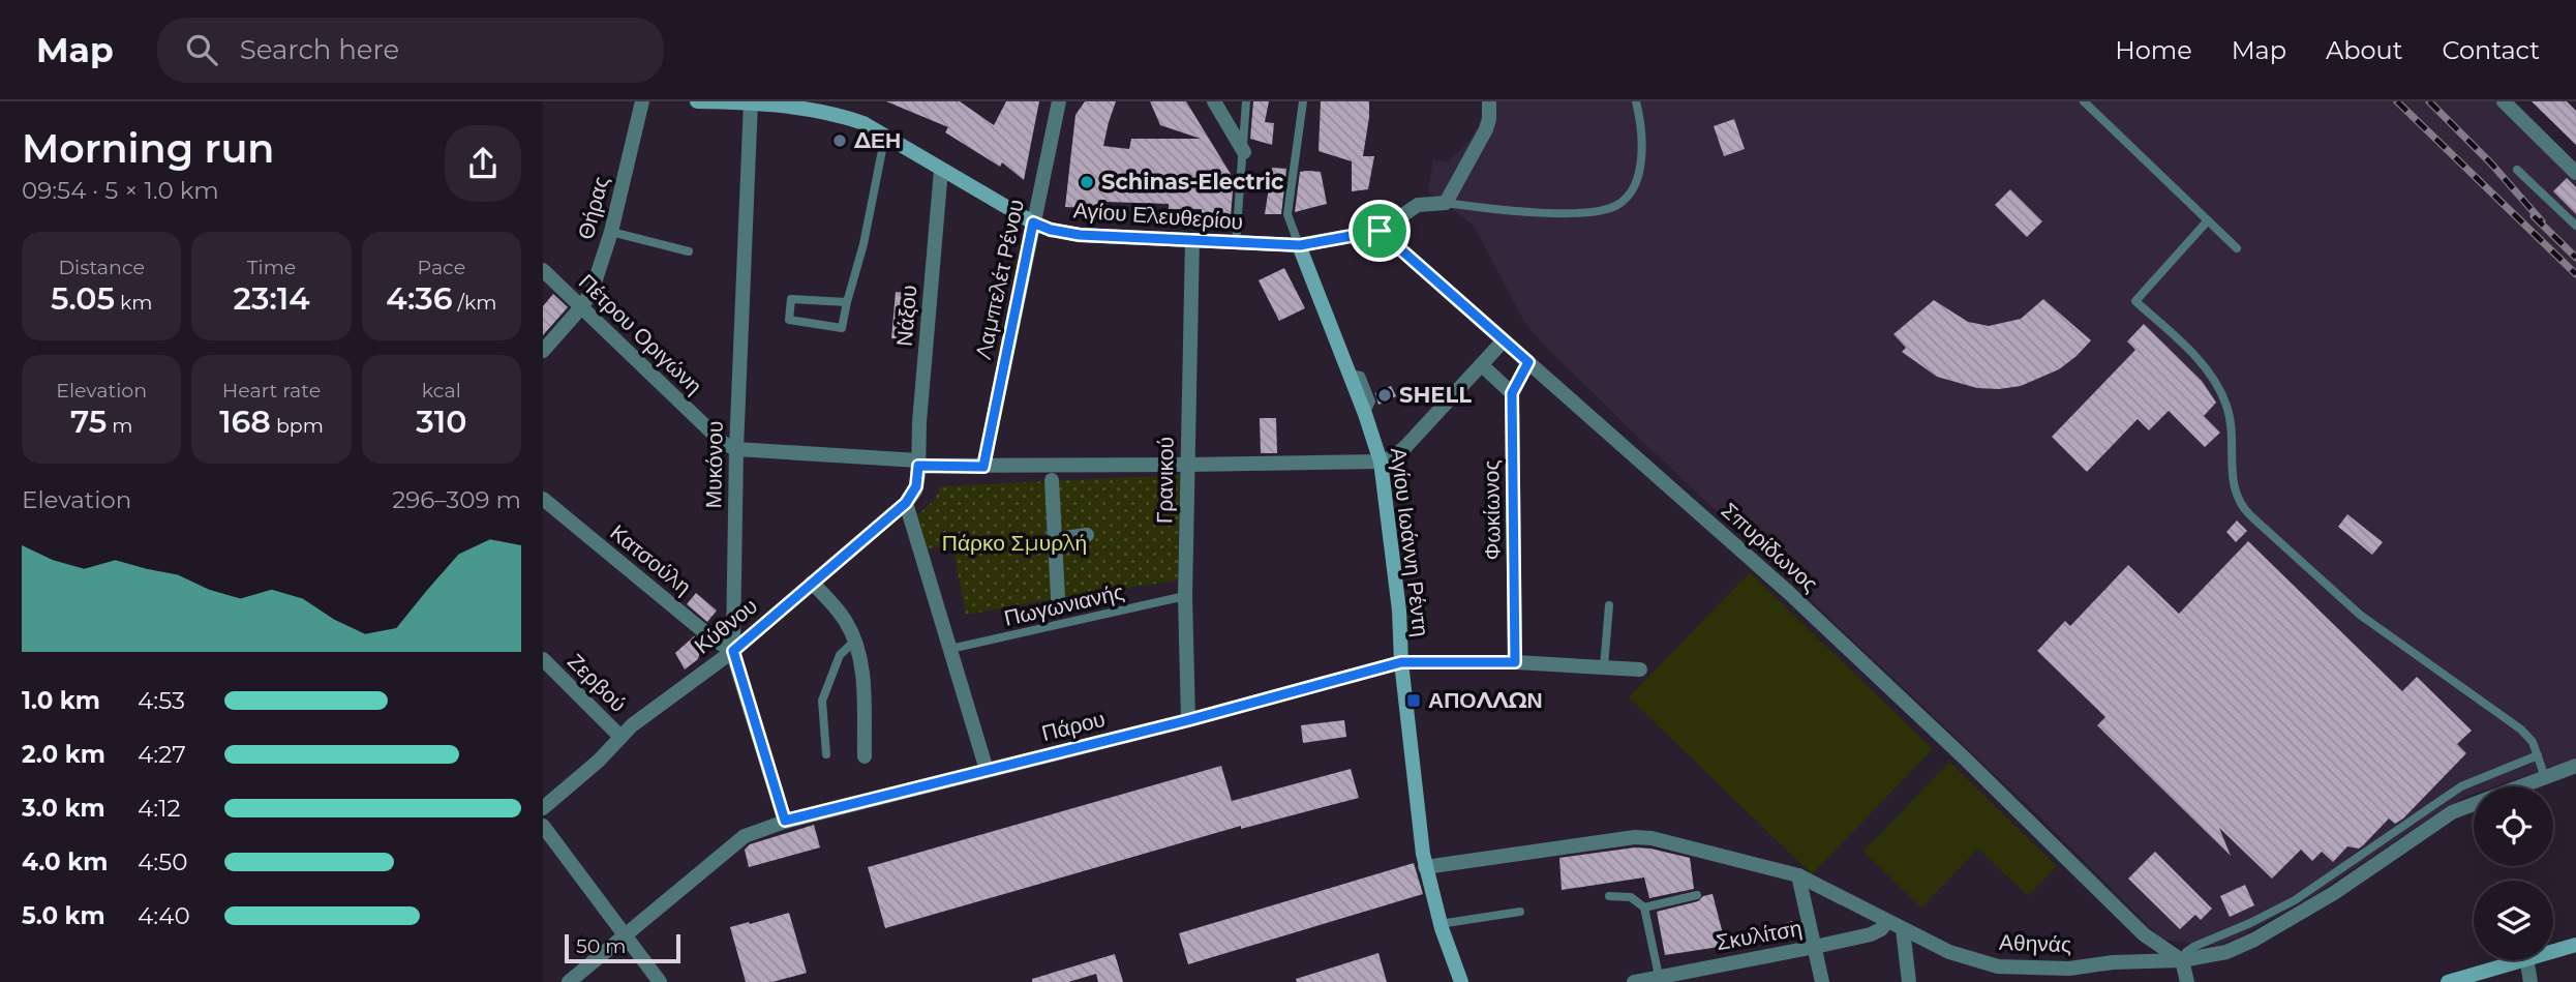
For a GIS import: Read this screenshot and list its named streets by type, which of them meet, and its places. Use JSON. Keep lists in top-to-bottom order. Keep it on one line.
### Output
{"streets":{"street":["Θήρας","Αγίου Ελευθερίου","Λαμπελέτ Ρένου","Νάξου","Πέτρου Οριγώνη","Μυκόνου","Γρανικού","Φωκίωνος","Αγίου Ιωάννη Ρέντη","Σπυρίδωνος","Κατσούλη","Κύθνου","Ζερβού","Πάρου","Σκυλίτση","Αθηνάς"],"lane":["Πωγωνιανής"]},"crossings":[["Θήρας","Πέτρου Οριγώνη"],["Αγίου Ελευθερίου","Λαμπελέτ Ρένου"],["Αγίου Ελευθερίου","Νάξου"],["Αγίου Ελευθερίου","Μυκόνου"],["Αγίου Ελευθερίου","Γρανικού"],["Αγίου Ελευθερίου","Αγίου Ιωάννη Ρέντη"],["Πέτρου Οριγώνη","Μυκόνου"],["Μυκόνου","Κατσούλη"],["Μυκόνου","Κύθνου"],["Μυκόνου","Πάρου"],["Γρανικού","Πωγωνιανής"],["Γρανικού","Πάρου"],["Φωκίωνος","Σπυρίδωνος"],["Φωκίωνος","Πάρου"],["Αγίου Ιωάννη Ρέντη","Πάρου"],["Αγίου Ιωάννη Ρέντη","Αθηνάς"],["Σπυρίδωνος","Αθηνάς"],["Κατσούλη","Κύθνου"],["Κύθνου","Ζερβού"],["Σκυλίτση","Αθηνάς"]],"parks":["Πάρκο Σµυρλή"],"places":{"other":["ΔΕΗ","Schinas-Electric","SHELL"],"transit":["ΑΠΟΛΛΩΝ"]},"scale_bar":"50 m","page":{"header":"Map","search":"Search here","nav":["Home","Map","About","Contact"],"heading":["Morning run","09:54 · 5 × 1.0 km"],"stats":[["Distance","5.05 km"],["Time","23:14"],["Pace","4:36 /km"],["Elevation","75 m"],["Heart rate","168 bpm"],["kcal","310"]],"chart":["Elevation","296–309 m"],"list":[{"name":"1.0 km","note":"4:53"},{"name":"2.0 km","note":"4:27"},{"name":"3.0 km","note":"4:12"},{"name":"4.0 km","note":"4:50"},{"name":"5.0 km","note":"4:40"}],"scale":"50 m"}}
